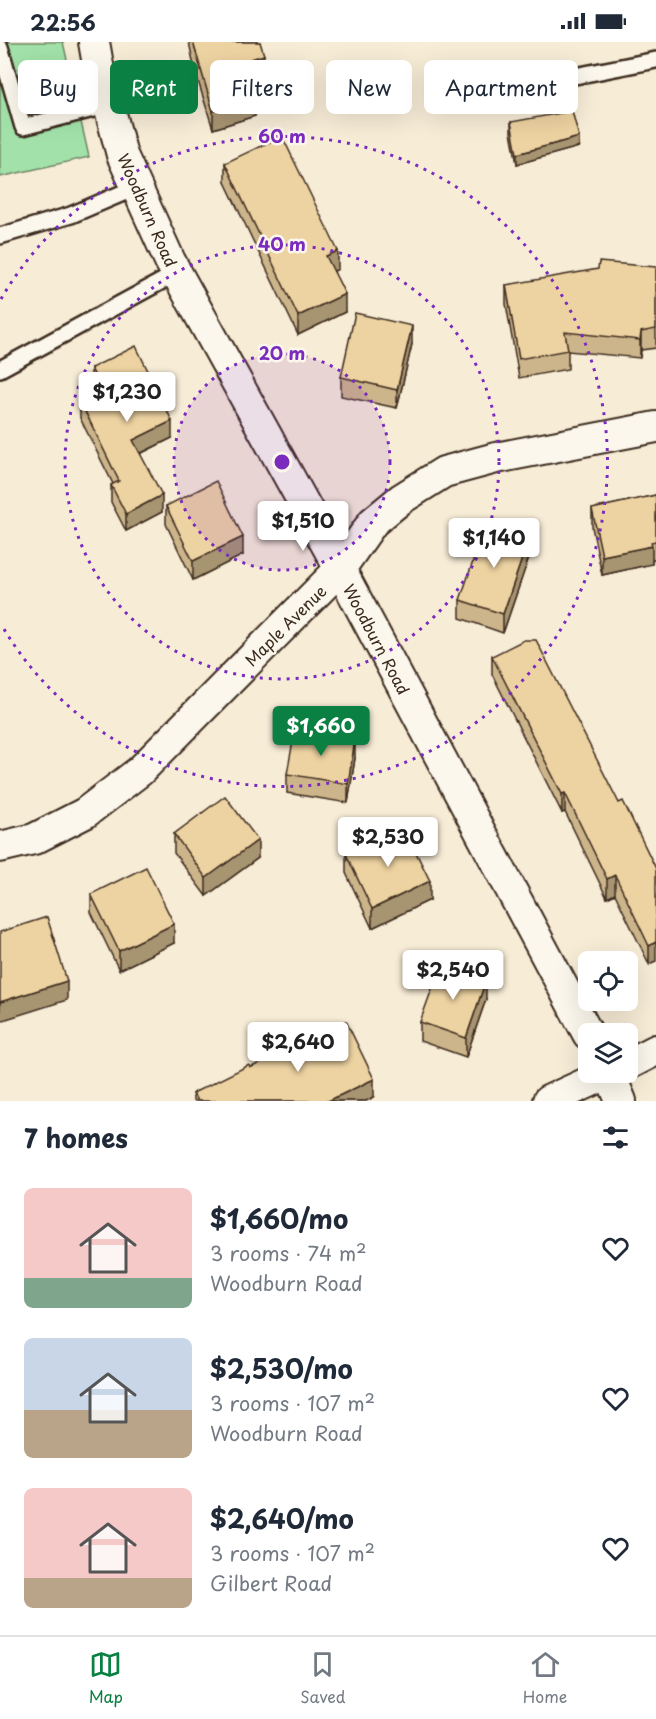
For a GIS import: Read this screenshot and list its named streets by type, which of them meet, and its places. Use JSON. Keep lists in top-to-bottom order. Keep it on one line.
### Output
{"streets":{"street":["Woodburn Road","Maple Avenue"]},"crossings":[["Woodburn Road","Maple Avenue"]],"page":{"status":"22:56","chip":["Buy","Rent","Filters","New","Apartment"],"price":["$1,230","$1,510","$1,140","$1,660","$2,530","$2,540","$2,640"],"heading":"7 homes","list":[{"name":"$1,660/mo","note":"3 rooms · 74 m² · Woodburn Road"},{"name":"$2,530/mo","note":"3 rooms · 107 m² · Woodburn Road"},{"name":"$2,640/mo","note":"3 rooms · 107 m² · Gilbert Road"}],"tabs":["Map","Saved","Home"]},"rings":["60 m","40 m","20 m"]}
